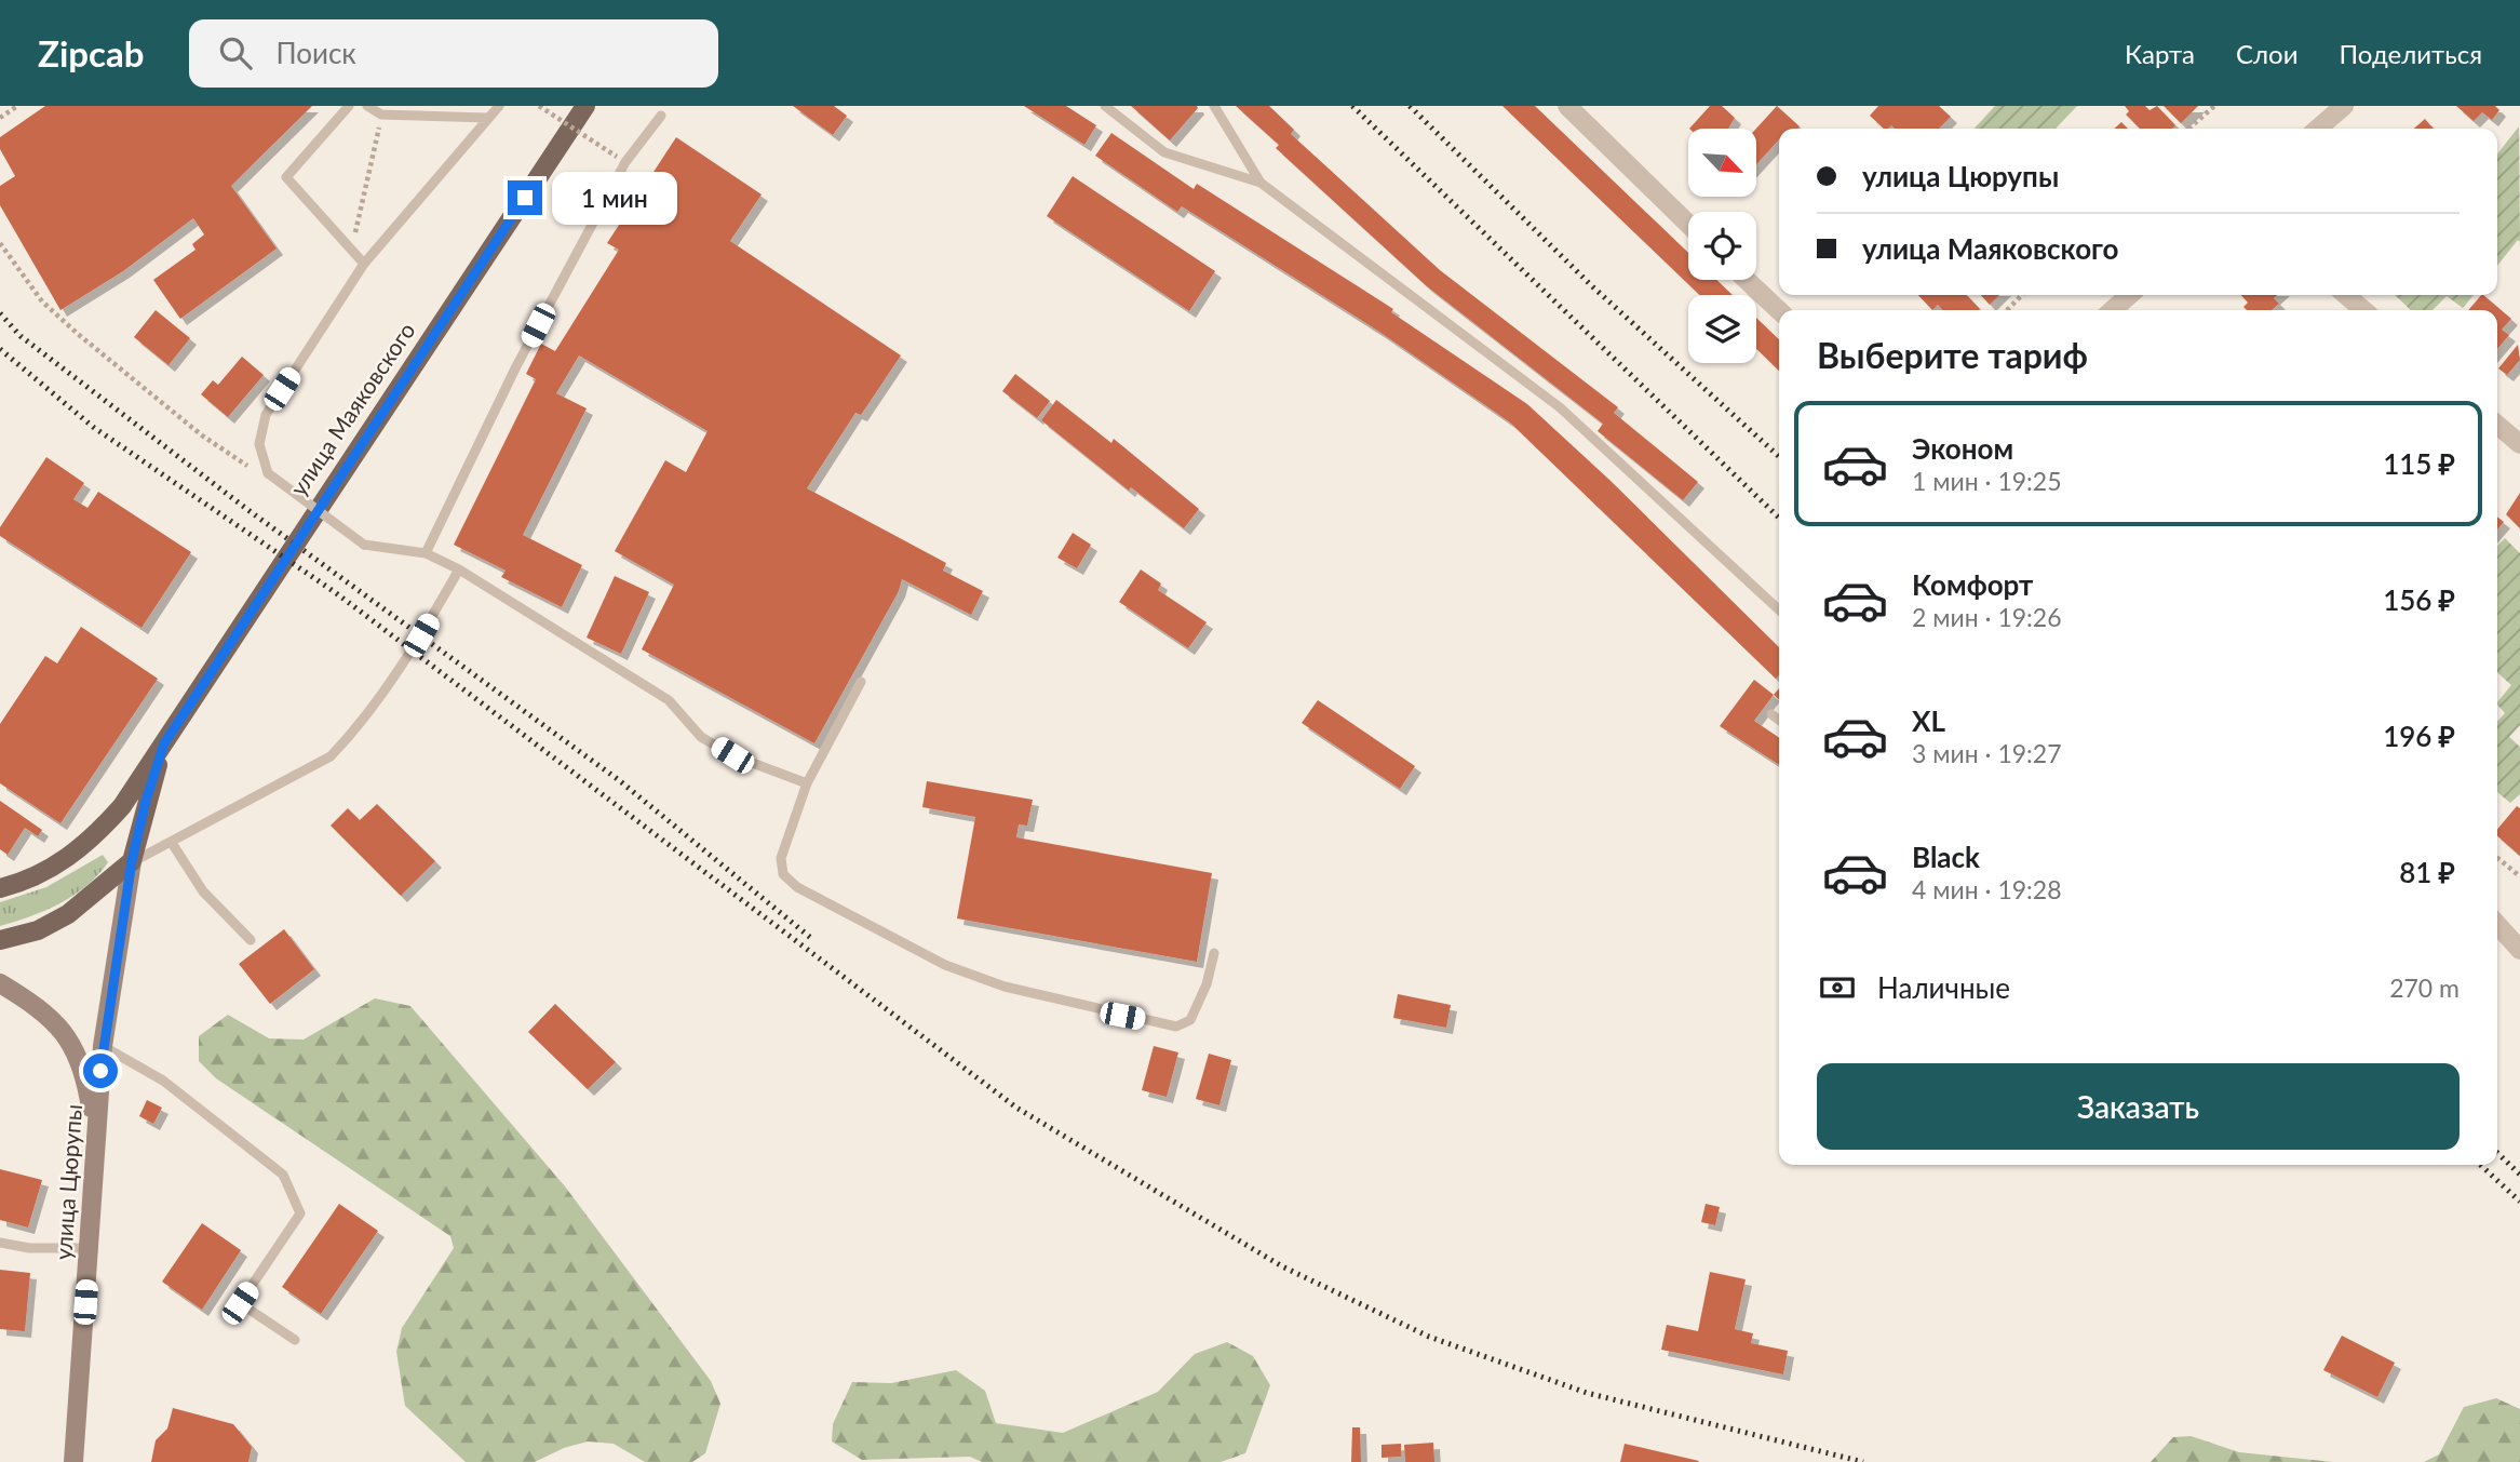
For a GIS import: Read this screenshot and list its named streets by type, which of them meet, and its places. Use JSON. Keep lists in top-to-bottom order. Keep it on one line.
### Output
{"streets":{"main road":["улица Маяковского","улица Цюрупы"]},"north":"bottom right","page":{"header":"Zipcab","search":"Поиск","nav":["Карта","Слои","Поделиться"],"banner":["улица Цюрупы","улица Маяковского"],"bubble":"1 мин","heading":"Выберите тариф","list":[{"name":"Эконом","note":"1 мин · 19:25","value":"115 ₽"},{"name":"Комфорт","note":"2 мин · 19:26","value":"156 ₽"},{"name":"XL","note":"3 мин · 19:27","value":"196 ₽"},{"name":"Black","note":"4 мин · 19:28","value":"81 ₽"}],"pay":["Наличные","270 m"],"buttons":"Заказать"}}
